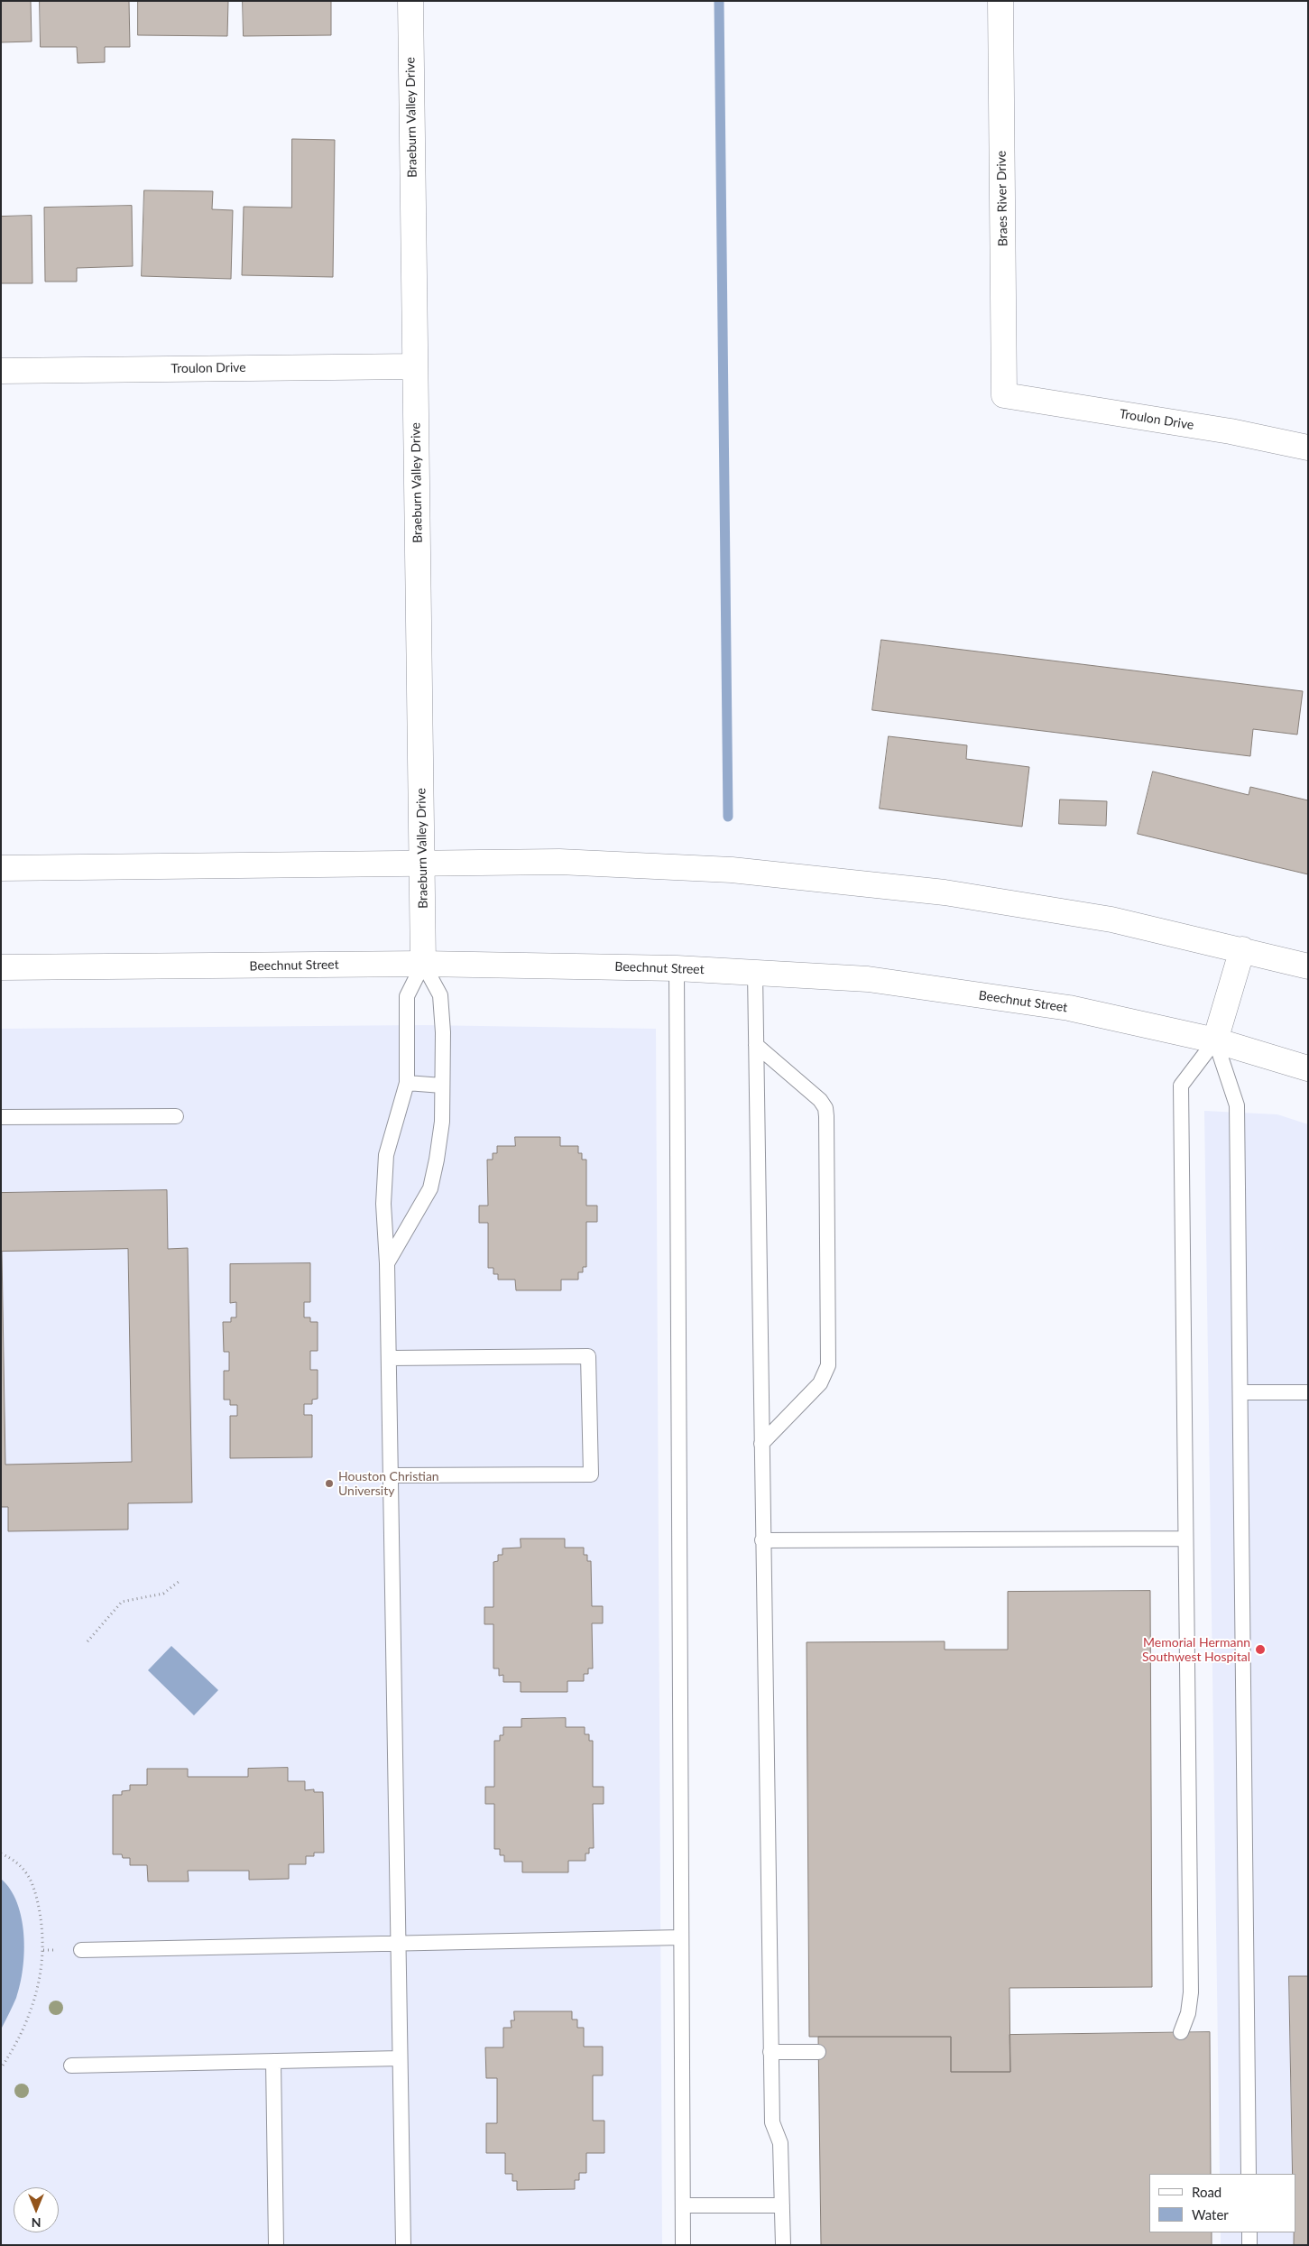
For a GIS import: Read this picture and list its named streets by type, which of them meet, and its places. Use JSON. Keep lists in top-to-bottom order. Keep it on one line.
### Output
{"streets":{"main road":["Braeburn Valley Drive","Braes River Drive","Troulon Drive","Beechnut Street"]},"crossings":[["Braeburn Valley Drive","Troulon Drive"],["Braeburn Valley Drive","Beechnut Street"],["Braes River Drive","Troulon Drive"]],"places":["Houston Christian University","Memorial Hermann Southwest Hospital"],"legend":["Road","Water"],"north":"bottom"}
